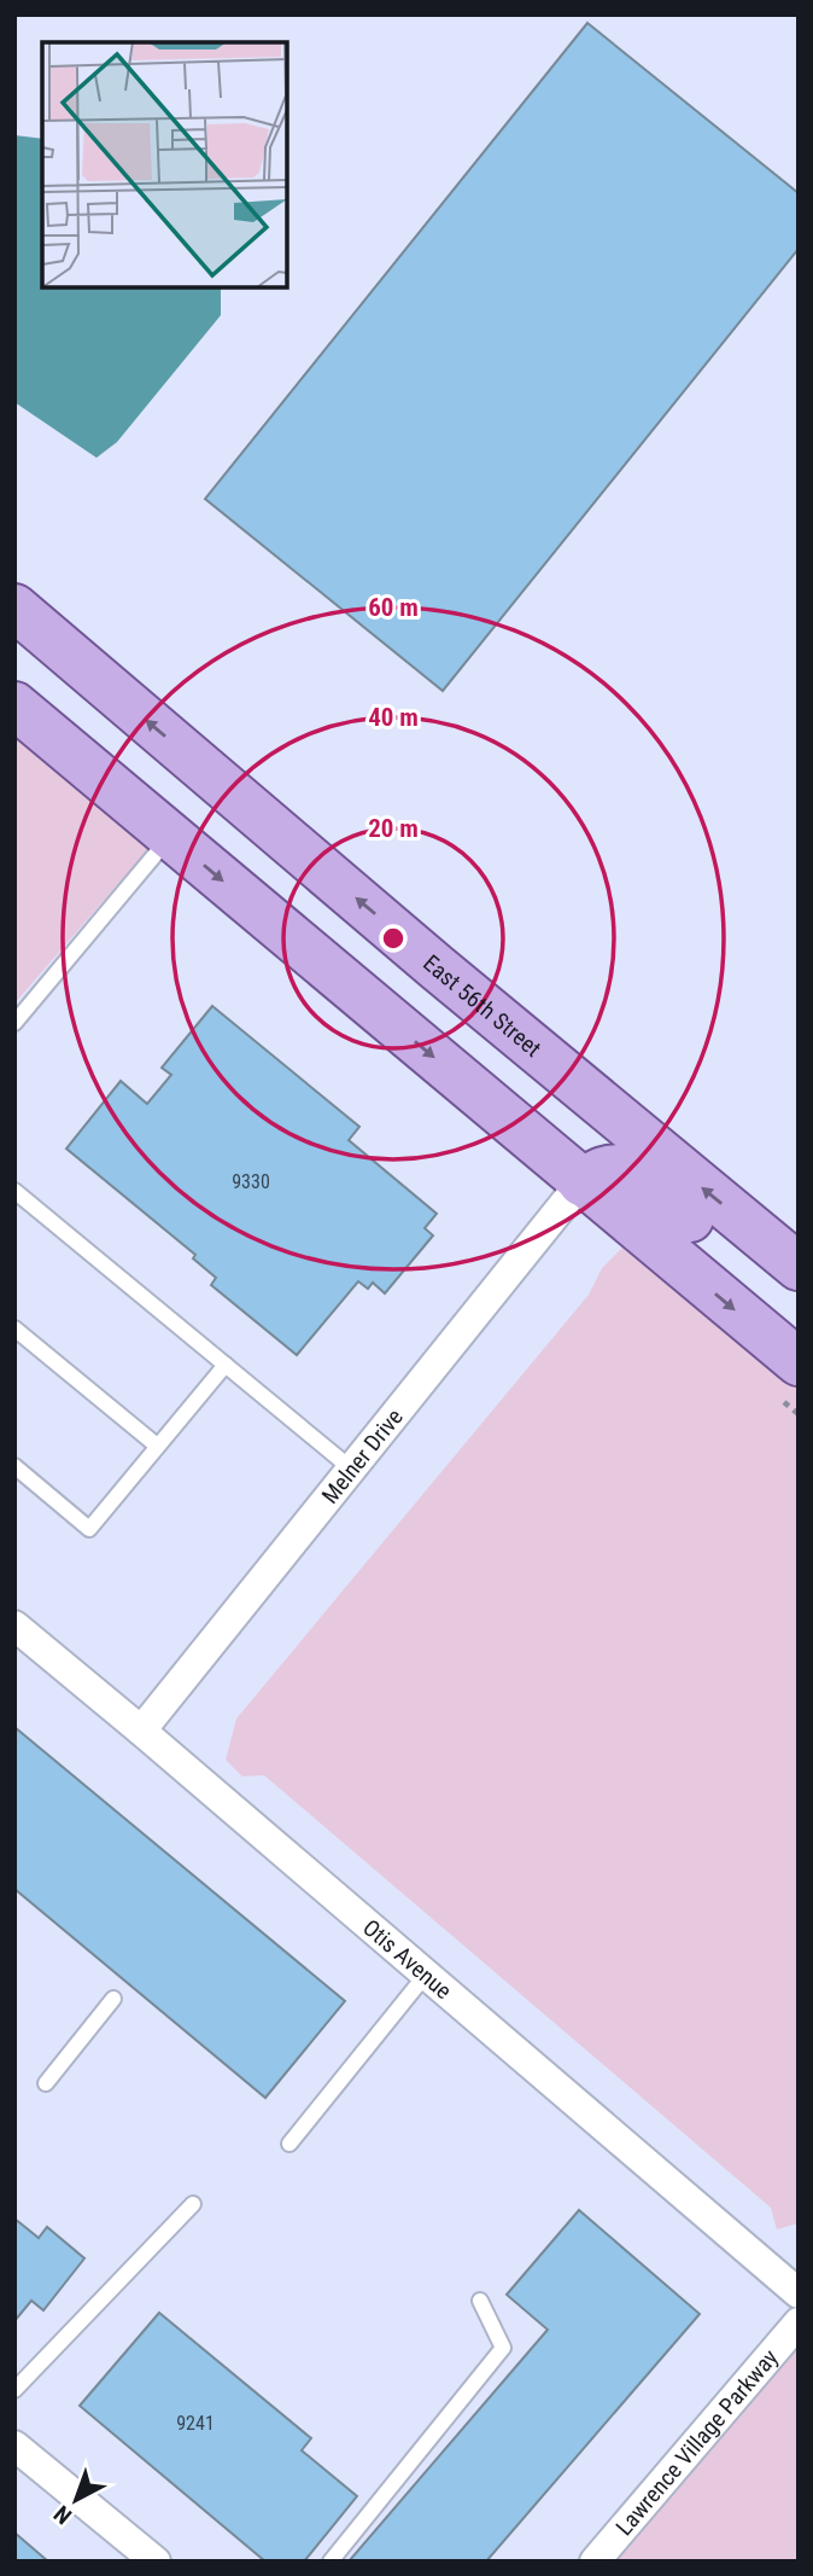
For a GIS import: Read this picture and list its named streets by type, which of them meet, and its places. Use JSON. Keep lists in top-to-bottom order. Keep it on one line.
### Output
{"streets":{"main road":["East 56th Street"],"street":["Melner Drive","Otis Avenue","Lawrence Village Parkway"]},"crossings":[["Melner Drive","Otis Avenue"]],"house_numbers":["9330","9241"],"north":"bottom left","rings":["60 m","40 m","20 m"]}
